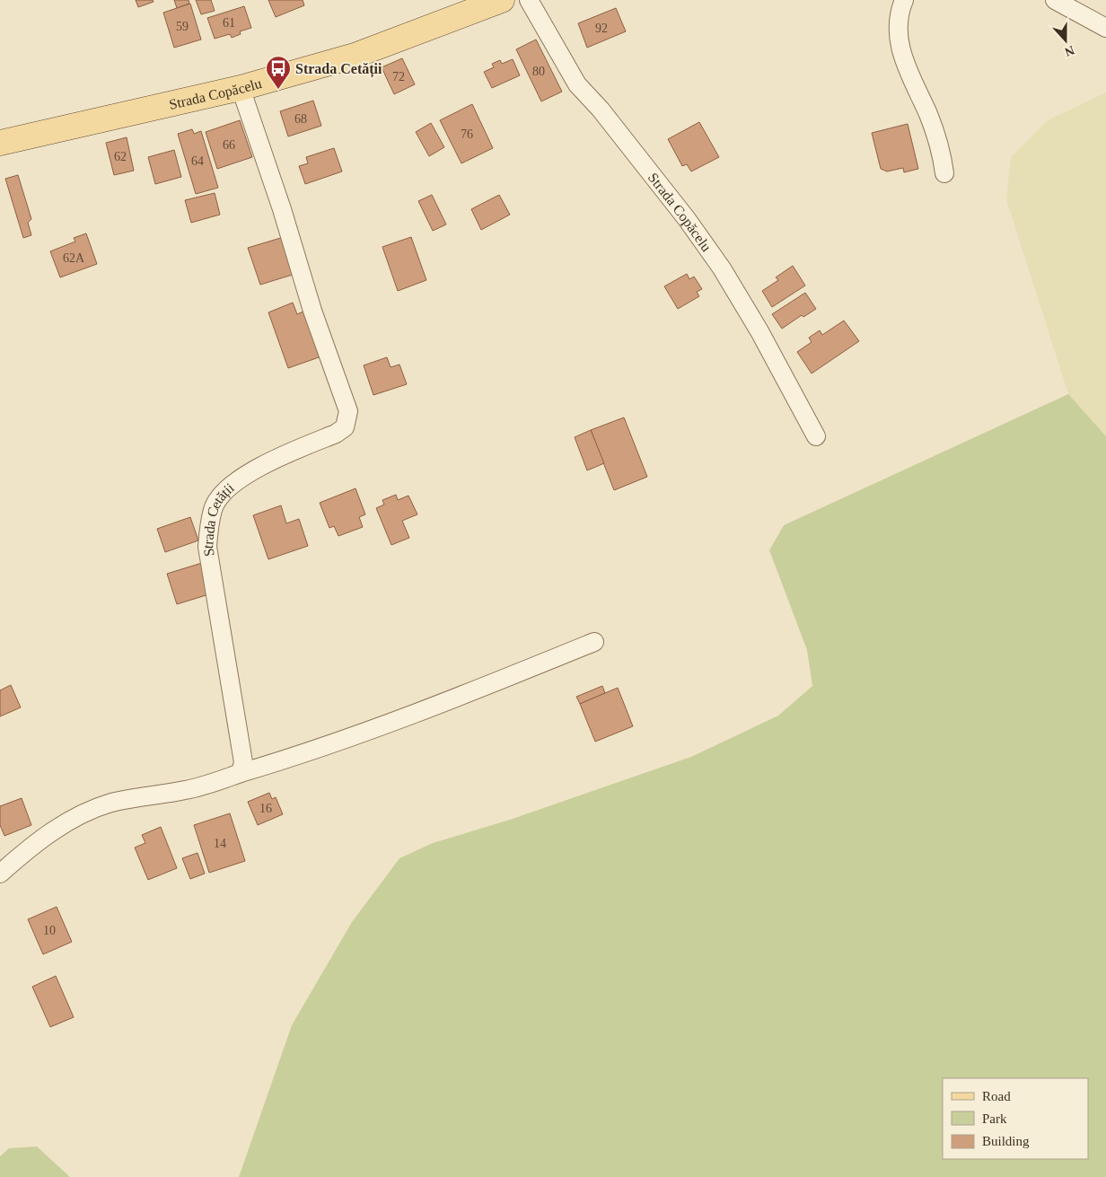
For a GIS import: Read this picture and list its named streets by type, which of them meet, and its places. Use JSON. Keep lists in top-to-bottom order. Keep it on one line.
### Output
{"streets":{"main road":["Strada Copăcelu"],"street":["Strada Cetății"]},"crossings":[["Strada Copăcelu","Strada Cetății"]],"places":{"bus stop":["Strada Cetății"]},"house_numbers":["61","59","92","80","72","68","76","66","62","64","62A","16","14","10"],"legend":["Road","Park","Building"],"north":"bottom"}
